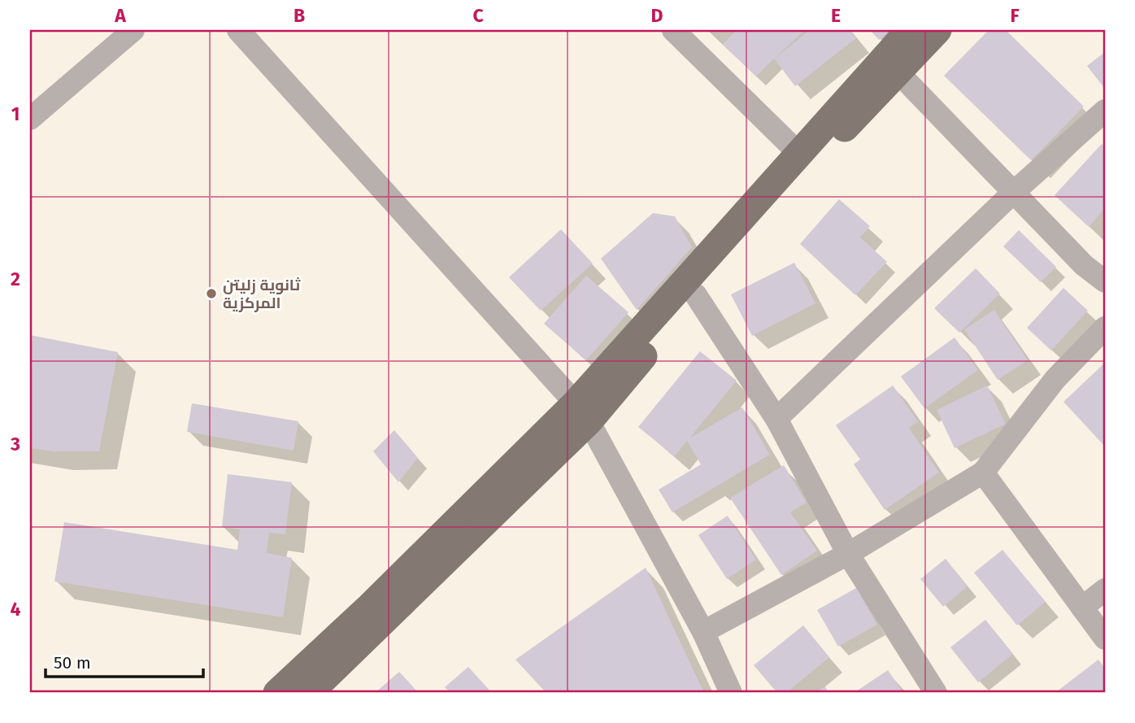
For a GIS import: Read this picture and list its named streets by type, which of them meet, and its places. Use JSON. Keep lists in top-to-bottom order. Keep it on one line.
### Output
{"places":["ثانوية زليتن المركزية"],"scale_bar":"50 m","grid":{"columns":["A","B","C","D","E","F"],"rows":["1","2","3","4"]}}
